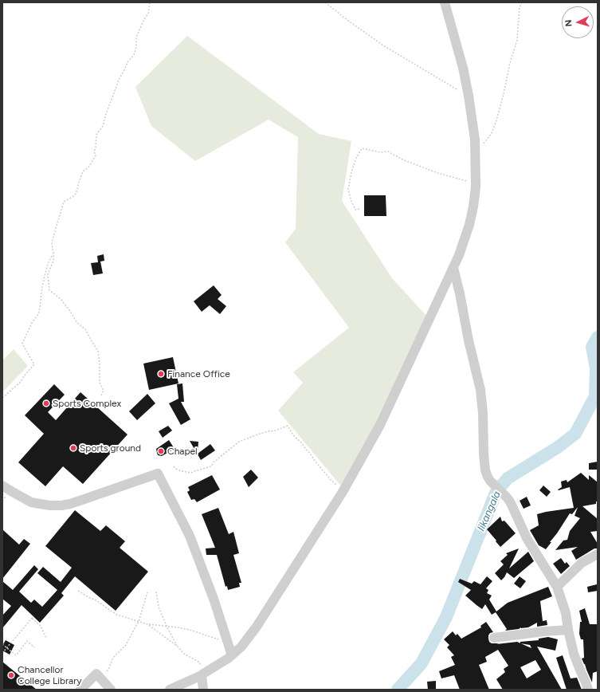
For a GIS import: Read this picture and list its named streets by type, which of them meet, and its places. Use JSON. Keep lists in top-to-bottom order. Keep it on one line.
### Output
{"water":["likangala"],"places":["Finance Office","Sports Complex","Sports ground","Chapel","Chancellor College Library"],"north":"left"}
